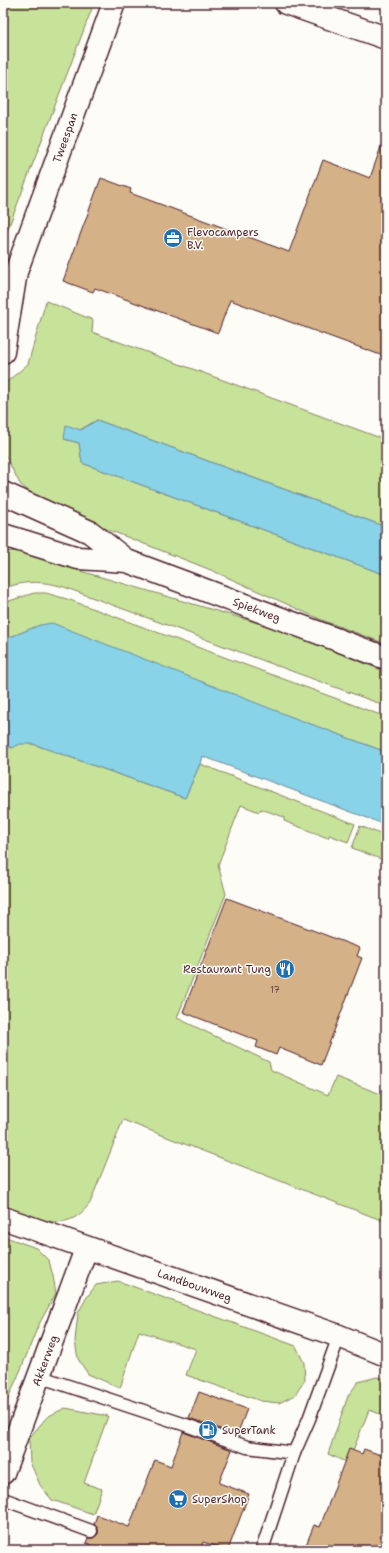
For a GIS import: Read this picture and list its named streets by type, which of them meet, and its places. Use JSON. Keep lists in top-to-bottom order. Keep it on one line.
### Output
{"streets":{"street":["Tweespan","Spiekweg","Landbouwweg","Akkerweg"]},"crossings":[["Landbouwweg","Akkerweg"]],"places":{"office":["Flevocampers B.V."],"restaurant":["Restaurant Tung"],"fuel station":["SuperTank"],"supermarket":["SuperShop"]},"house_numbers":["17"]}
